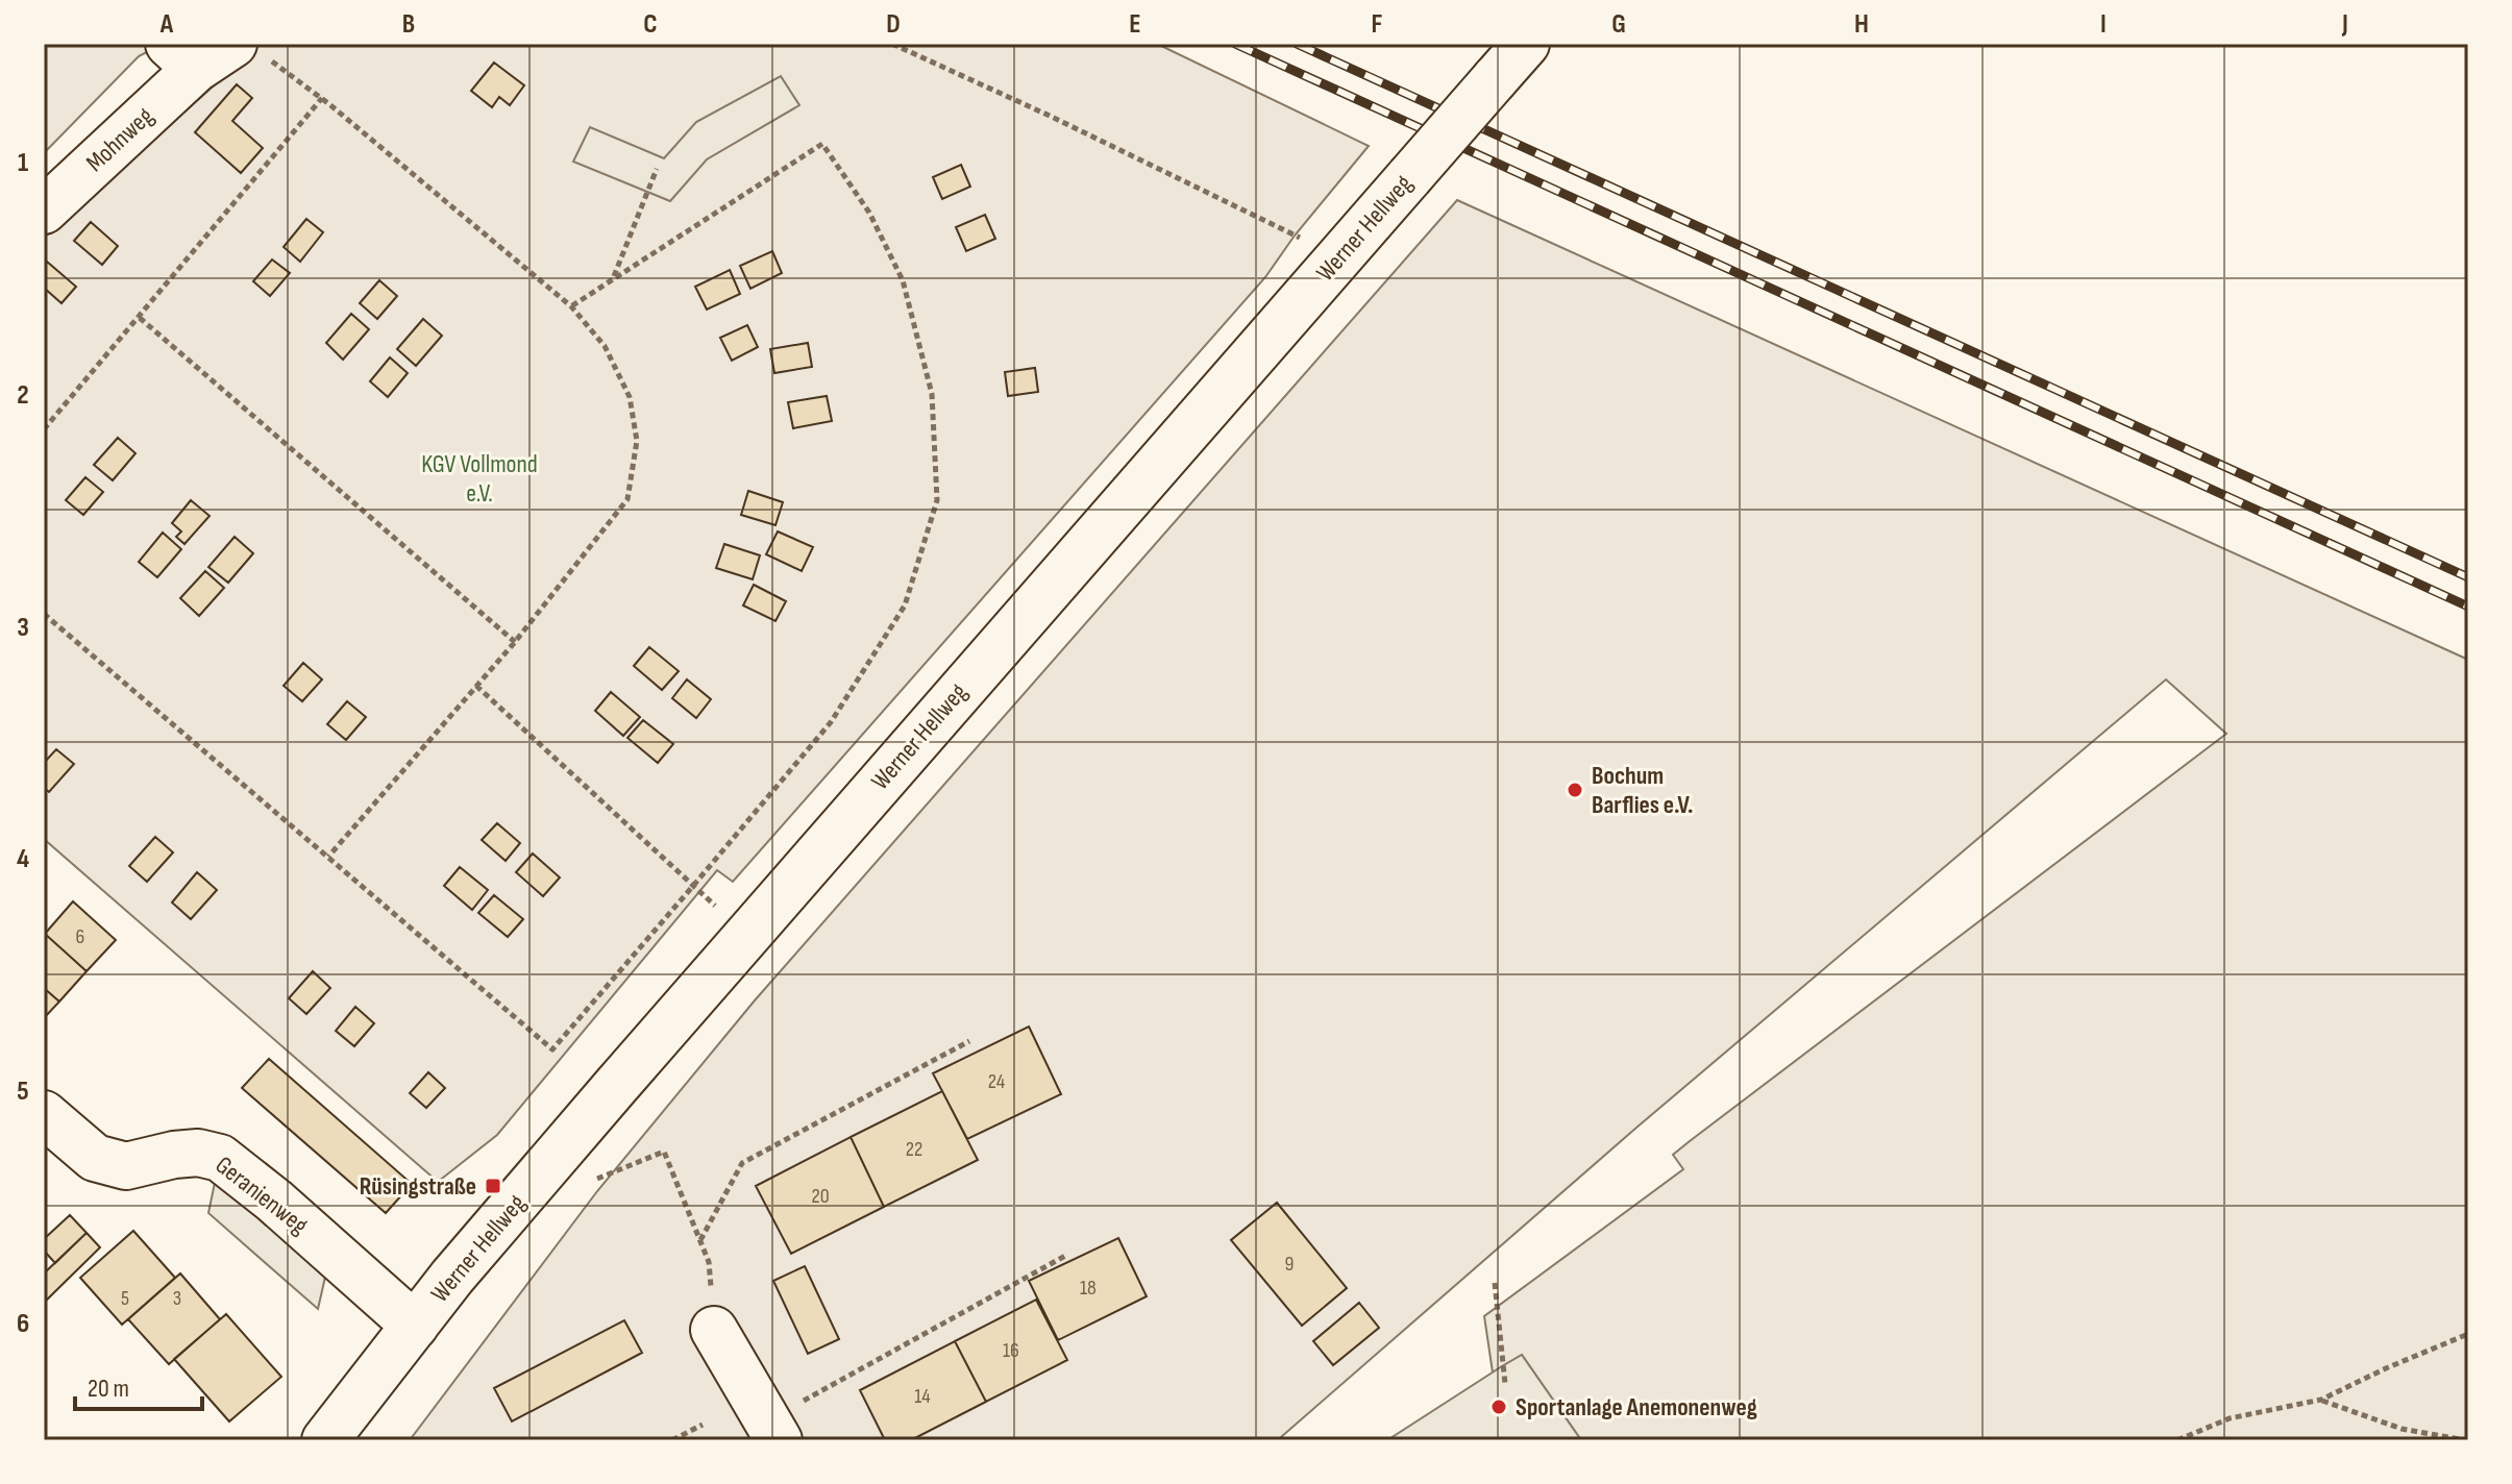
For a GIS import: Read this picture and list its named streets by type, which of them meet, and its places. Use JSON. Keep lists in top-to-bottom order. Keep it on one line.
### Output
{"streets":{"main road":["Mohnweg","Werner Hellweg","Geranienweg"]},"crossings":[["Werner Hellweg","Geranienweg"]],"parks":["KGV Vollmond e.V."],"places":{"other":["Bochum Barflies e.V.","Sportanlage Anemonenweg"],"transit":["Rüsingstraße"]},"house_numbers":["6","24","22","20","9","18","5","3","16","14"],"scale_bar":"20 m","grid":{"columns":["A","B","C","D","E","F","G","H","I","J"],"rows":["1","2","3","4","5","6"]}}
